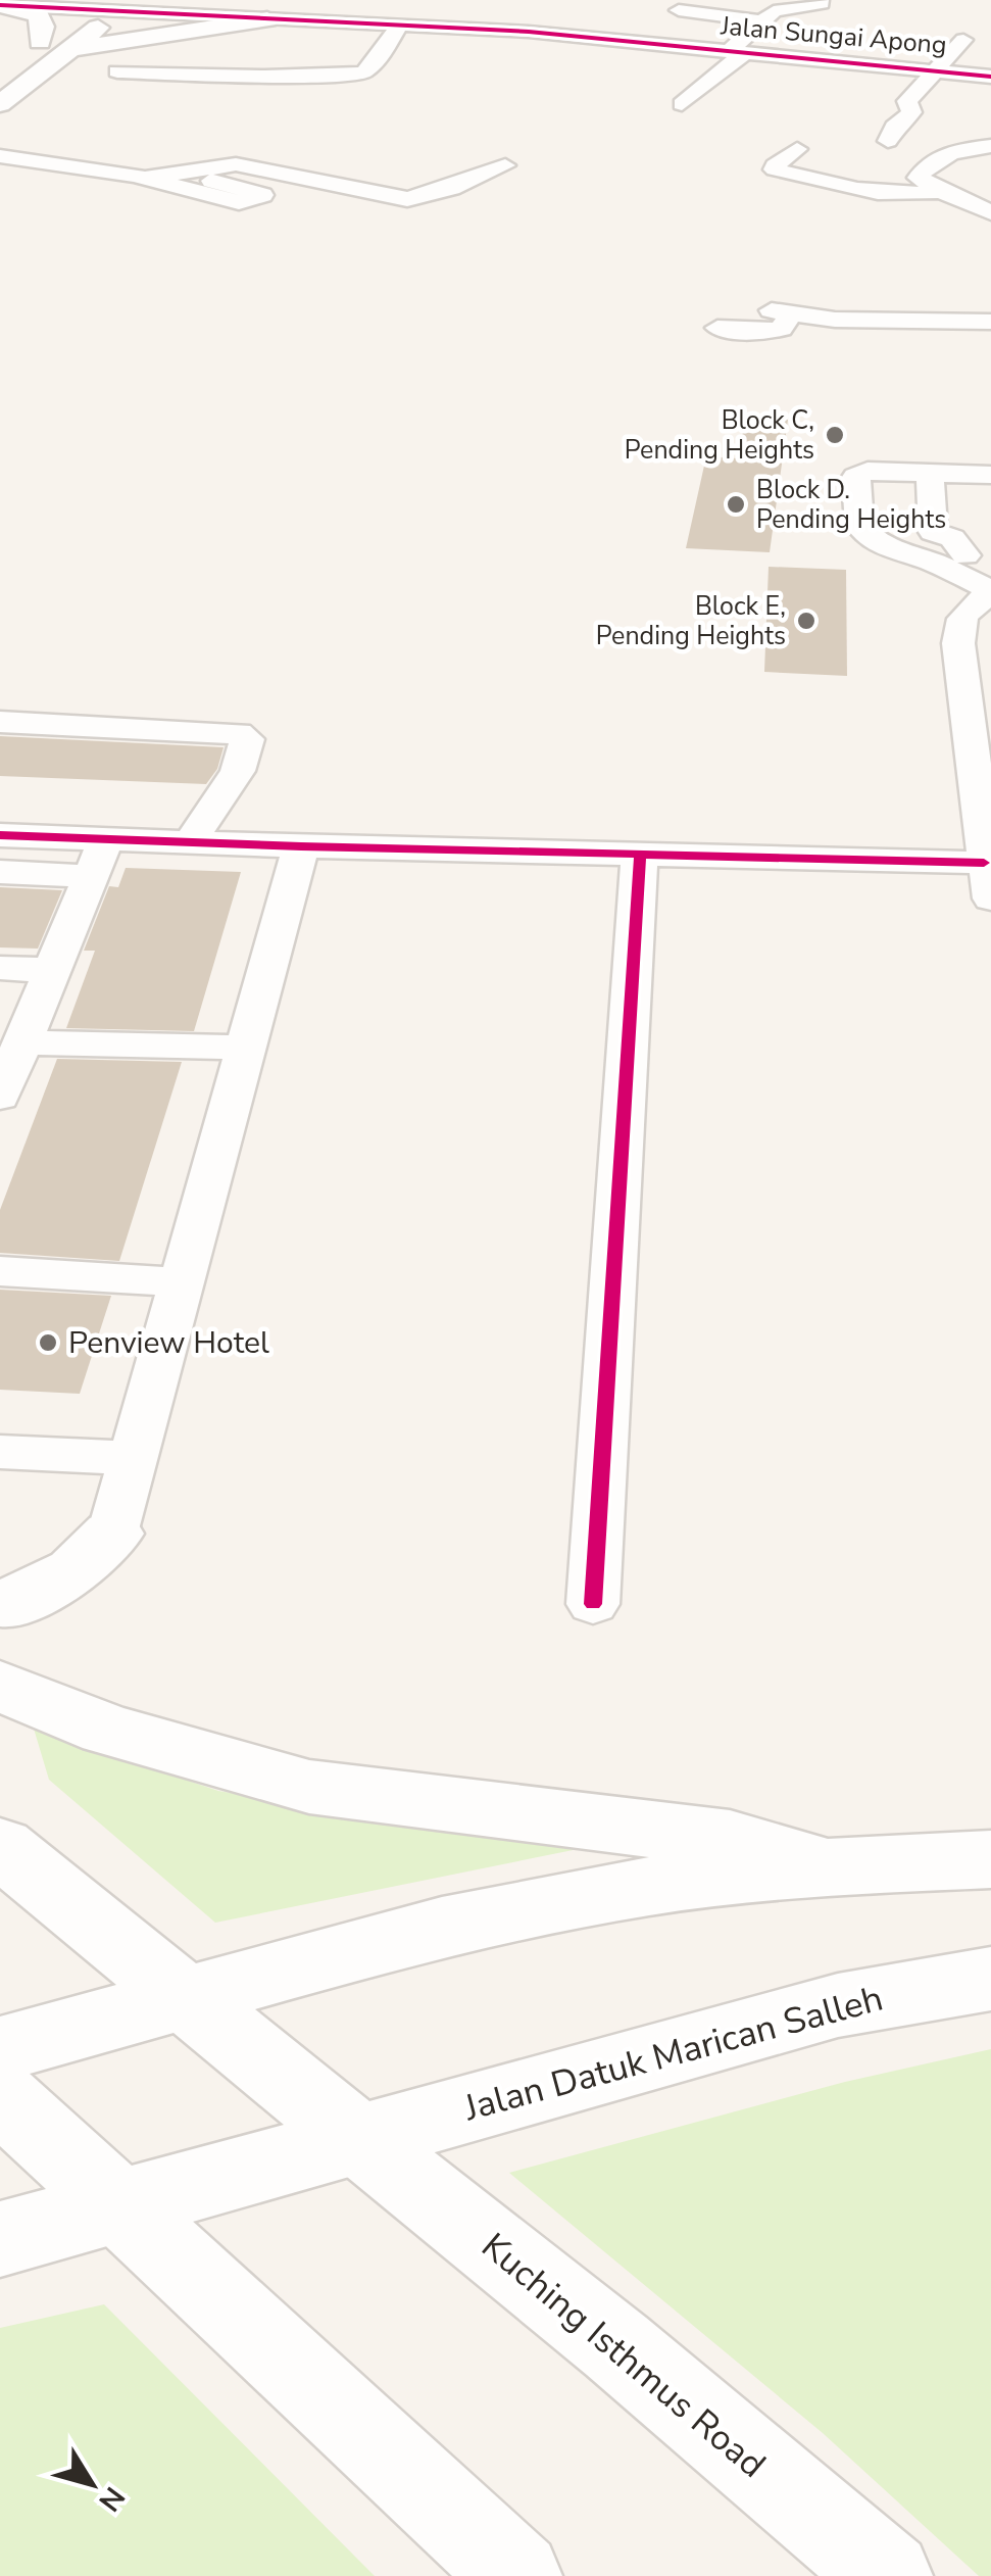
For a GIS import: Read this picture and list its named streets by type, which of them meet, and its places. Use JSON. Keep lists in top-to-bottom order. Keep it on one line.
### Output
{"streets":{"main road":["Jalan Datuk Marican Salleh","Kuching Isthmus Road"],"street":["Jalan Sungai Apong"]},"crossings":[["Jalan Datuk Marican Salleh","Kuching Isthmus Road"]],"places":["Block C, Pending Heights","Block D. Pending Heights","Block E, Pending Heights","Penview Hotel"],"north":"bottom right"}
